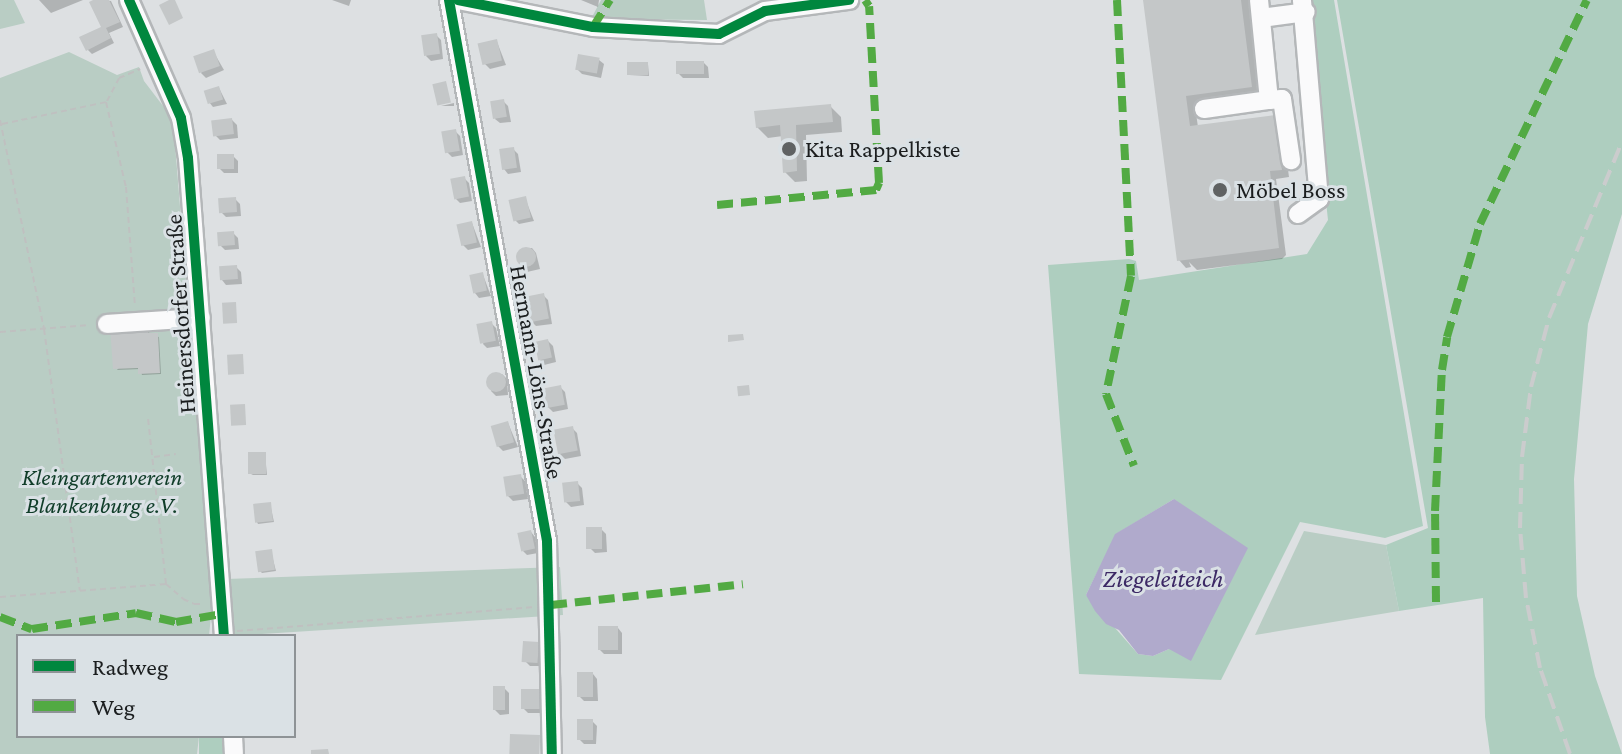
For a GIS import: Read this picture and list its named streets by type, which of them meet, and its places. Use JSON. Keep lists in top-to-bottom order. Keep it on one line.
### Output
{"streets":{"street":["Heinersdorfer Straße","Hermann-Löns-Straße"]},"water":["Ziegeleiteich"],"parks":["Kleingartenverein Blankenburg e.V."],"places":["Kita Rappelkiste","Möbel Boss"],"legend":["Radweg","Weg"]}
